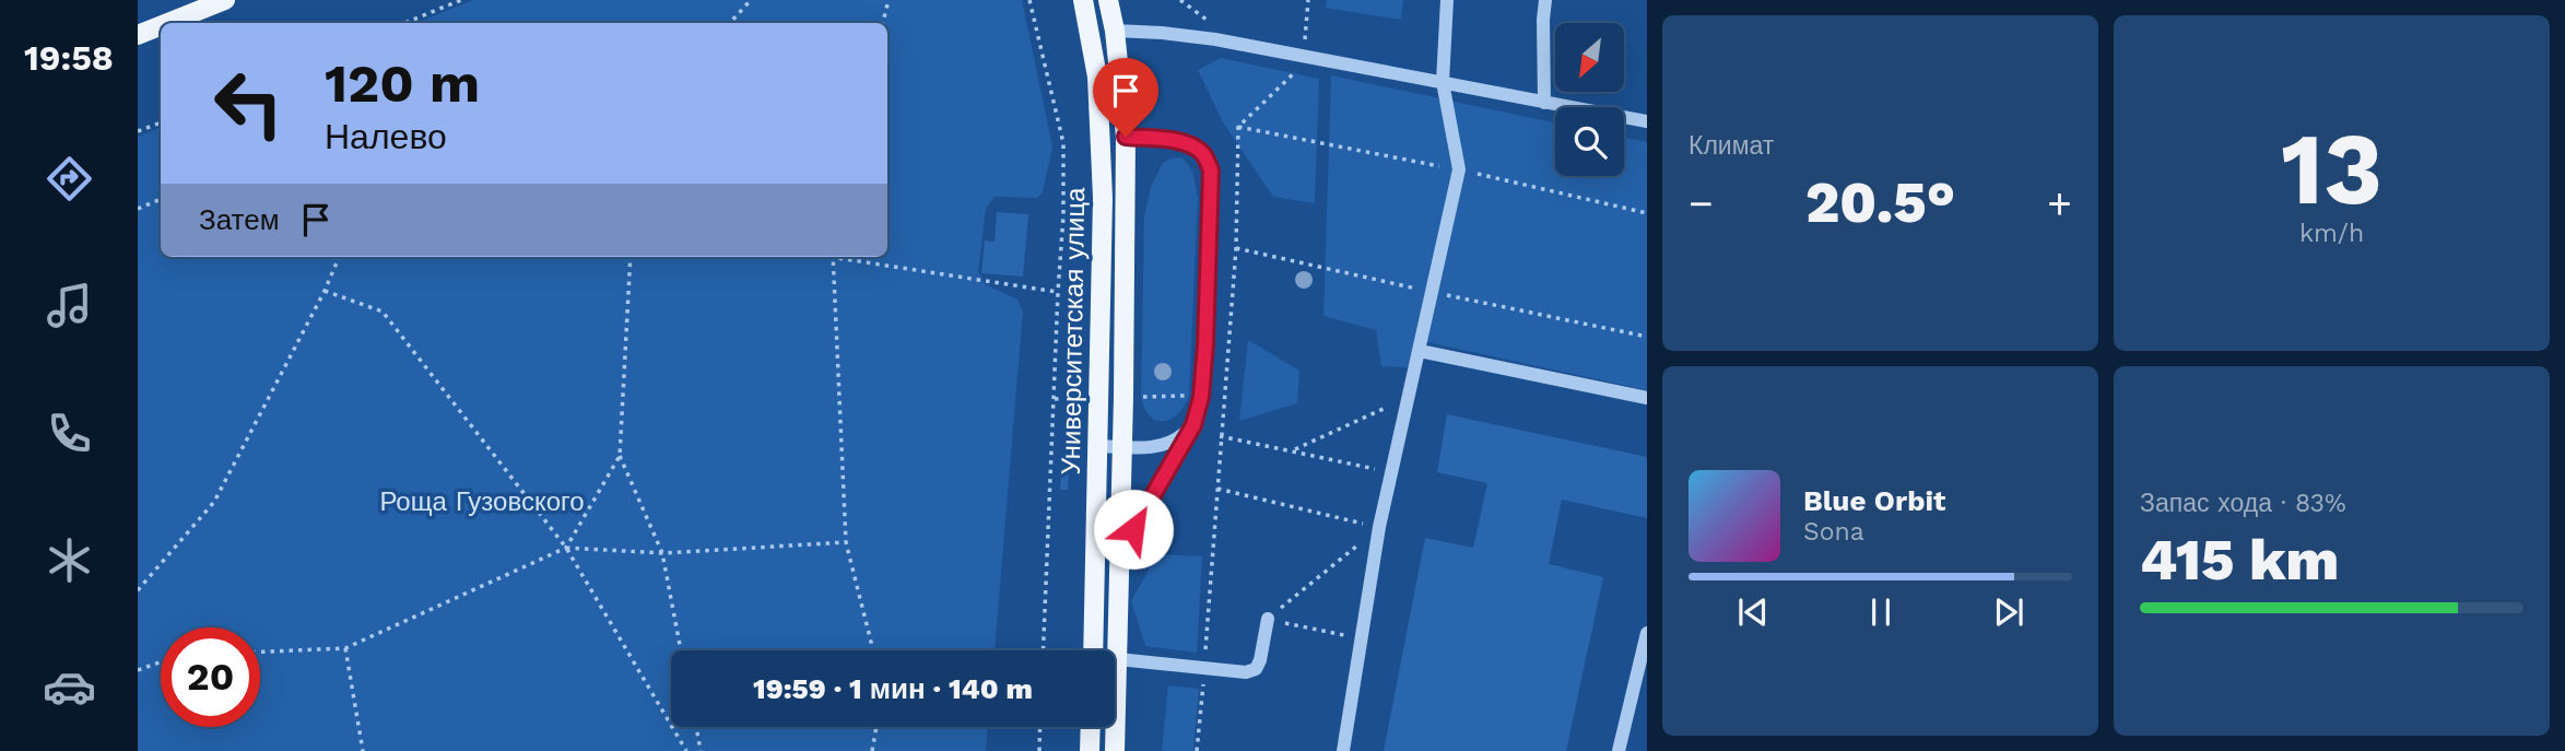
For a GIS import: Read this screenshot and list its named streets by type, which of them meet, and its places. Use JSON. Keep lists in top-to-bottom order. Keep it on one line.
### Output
{"streets":{"main road":["Университетская улица"]},"parks":["Роща Гузовского"],"north":"bottom left","page":{"tabs":"19:58","tile":["Климат",["13","km/h"],["Запас хода · 83%","415 km"]],"turn":["120 m","Налево"],"heat":["−","20.5°","+"],"then":"Затем","song":["Blue Orbit","Sona"],"limit":"20","trip":"19:59 · 1 мин · 140 m"}}
